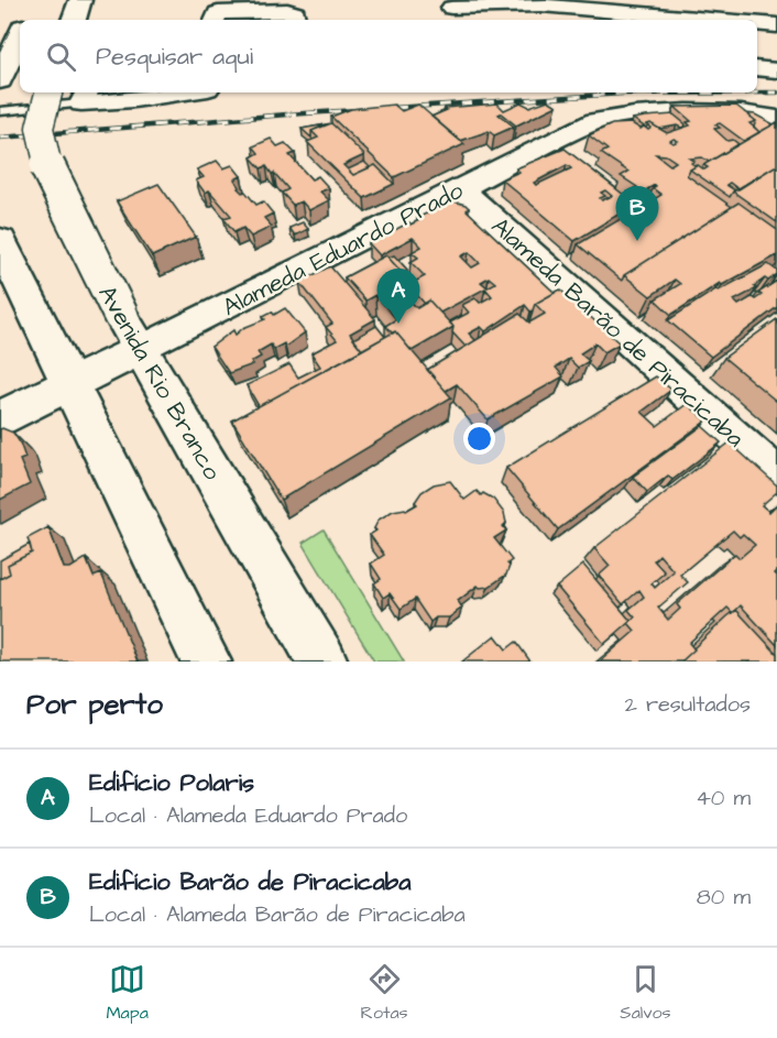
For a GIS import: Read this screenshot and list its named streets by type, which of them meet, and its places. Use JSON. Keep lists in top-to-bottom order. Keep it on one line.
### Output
{"streets":{"main road":["Alameda Eduardo Prado","Avenida Rio Branco"],"street":["Alameda Barão de Piracicaba"]},"crossings":[["Alameda Eduardo Prado","Alameda Barão de Piracicaba"],["Alameda Eduardo Prado","Avenida Rio Branco"]],"page":{"search":"Pesquisar aqui","pins":["B","A"],"heading":["Por perto","2 resultados"],"list":[{"mark":"A","name":"Edifício Polaris","note":"Local · Alameda Eduardo Prado","value":"40 m"},{"mark":"B","name":"Edifício Barão de Piracicaba","note":"Local · Alameda Barão de Piracicaba","value":"80 m"}],"nav":["Mapa","Rotas","Salvos"]}}
